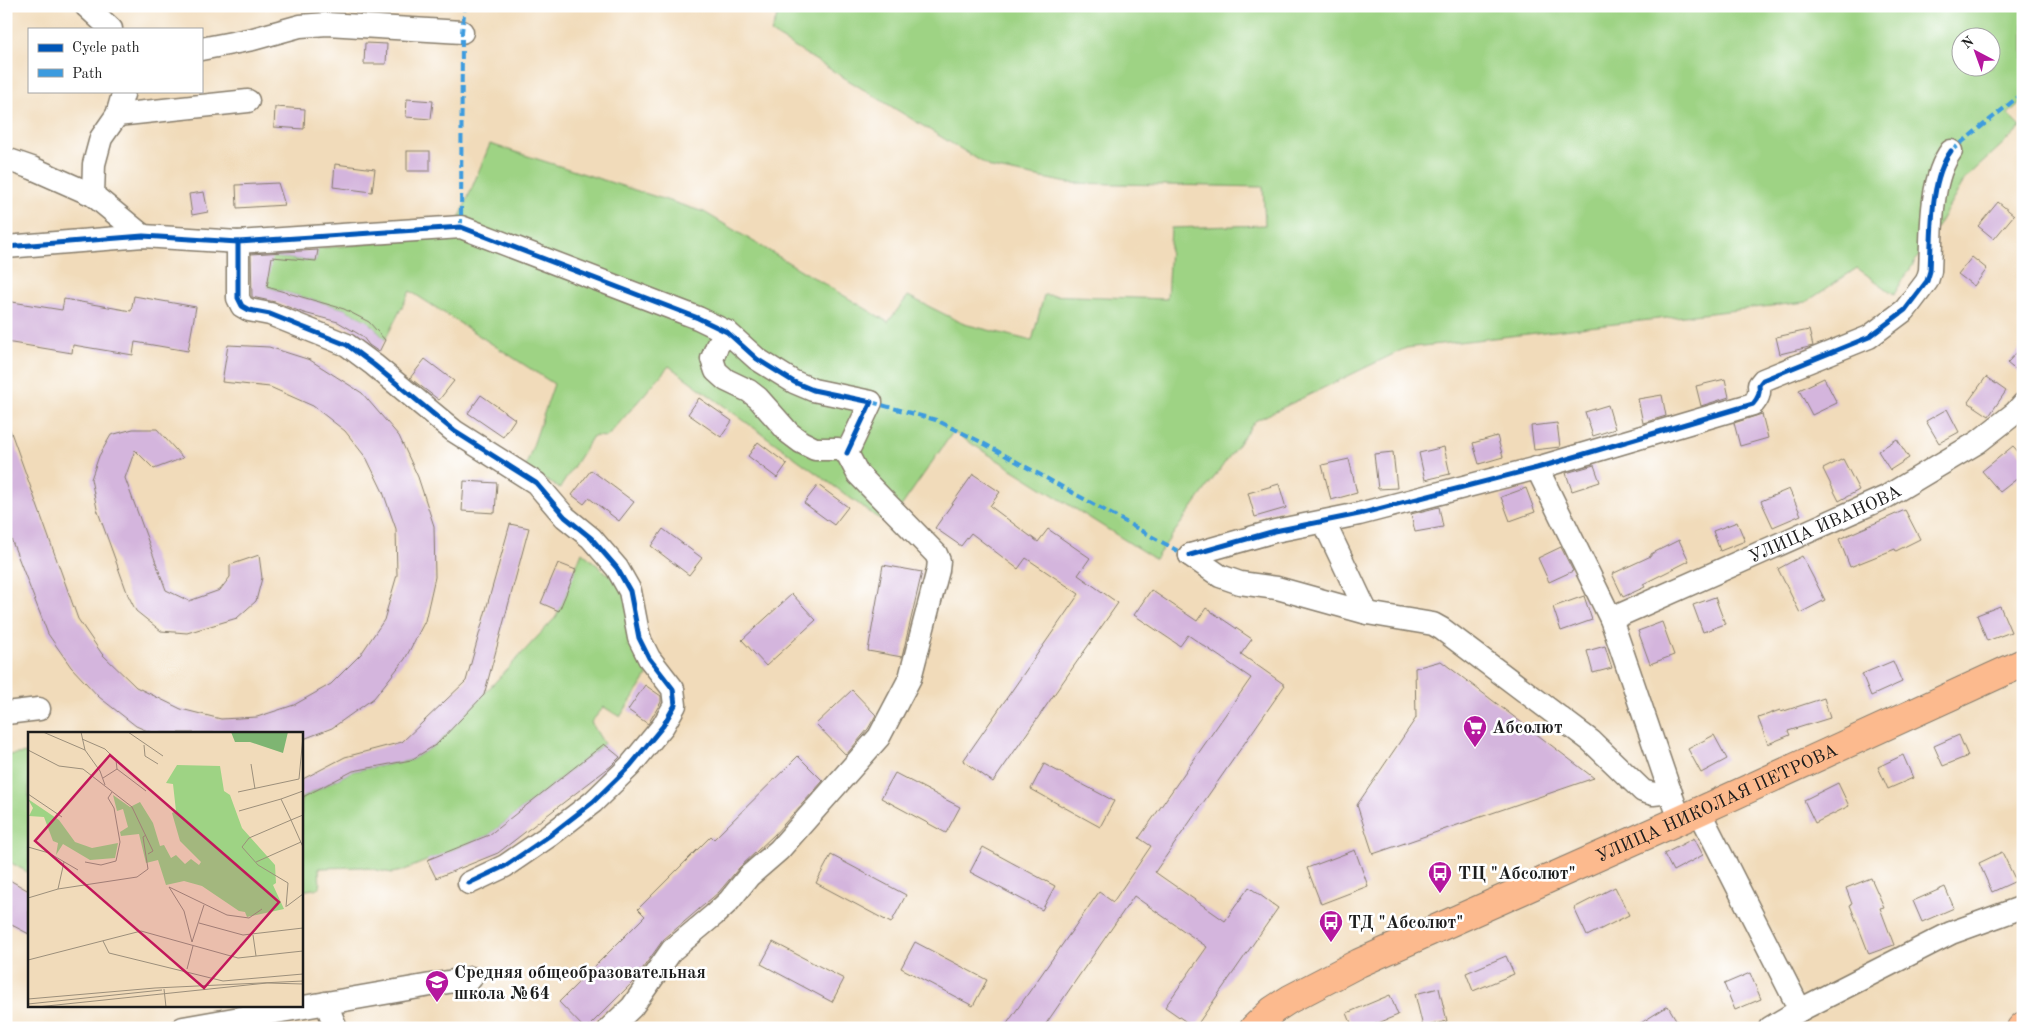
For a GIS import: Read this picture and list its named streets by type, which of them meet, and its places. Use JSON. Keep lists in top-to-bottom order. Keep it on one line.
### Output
{"streets":{"main road":["УЛИЦА НИКОЛАЯ ПЕТРОВА"],"street":["УЛИЦА ИВАНОВА"]},"places":{"supermarket":["Абсолют"],"bus stop":["ТЦ \"Абсолют\"","ТД \"Абсолют\""],"school or university":["Средняя общеобразовательная школа №64"]},"legend":["Cycle path","Path"],"north":"top left"}
